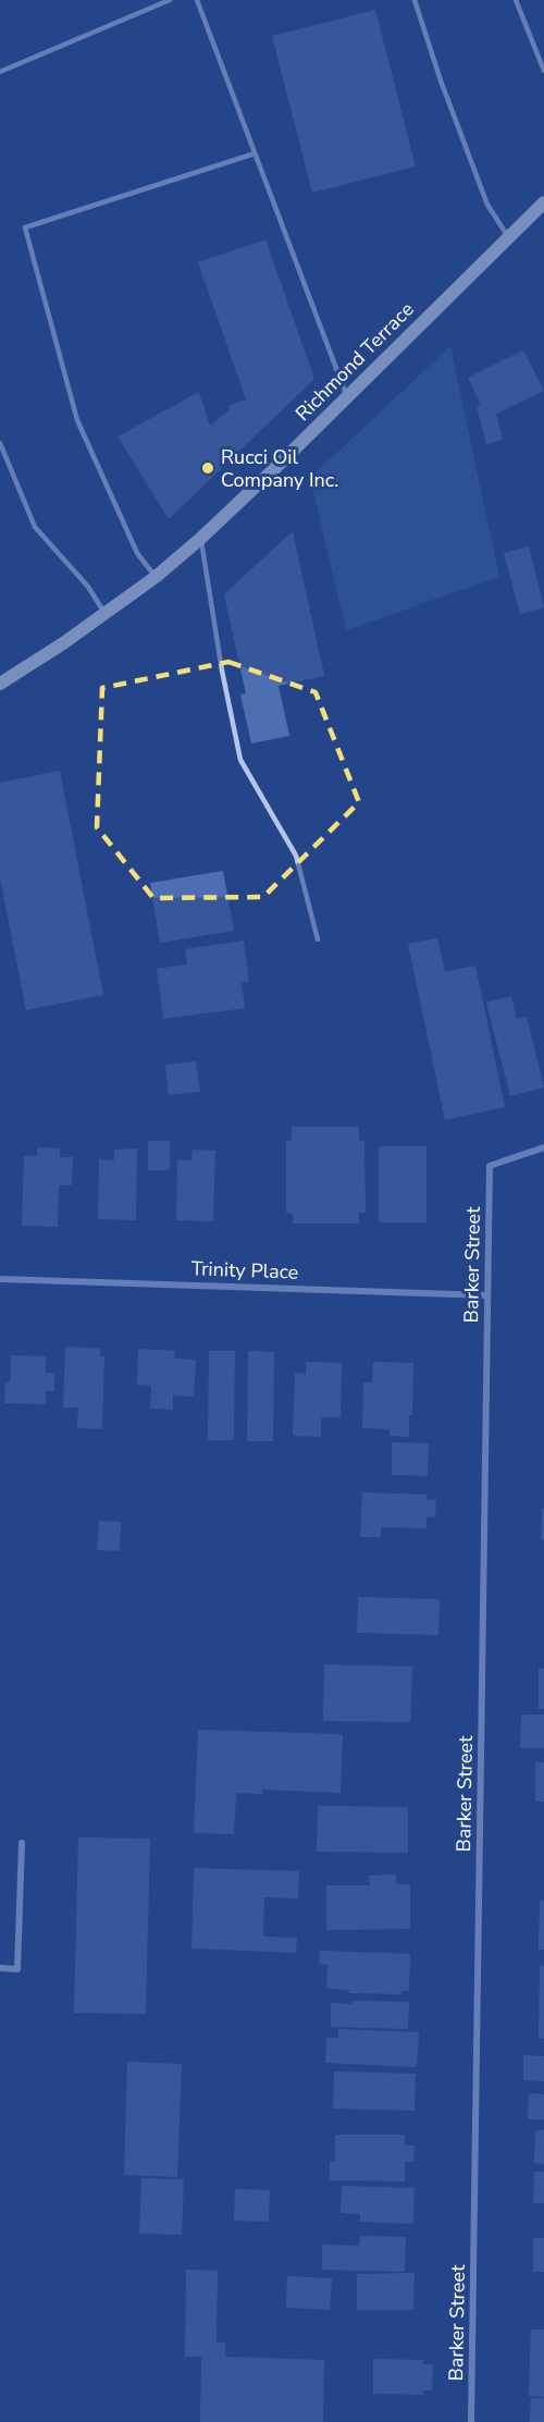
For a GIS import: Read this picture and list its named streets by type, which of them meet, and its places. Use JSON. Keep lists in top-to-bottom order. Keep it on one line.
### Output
{"streets":{"main road":["Richmond Terrace"],"street":["Barker Street","Trinity Place"]},"crossings":[["Barker Street","Trinity Place"]],"places":["Rucci Oil Company Inc."]}
